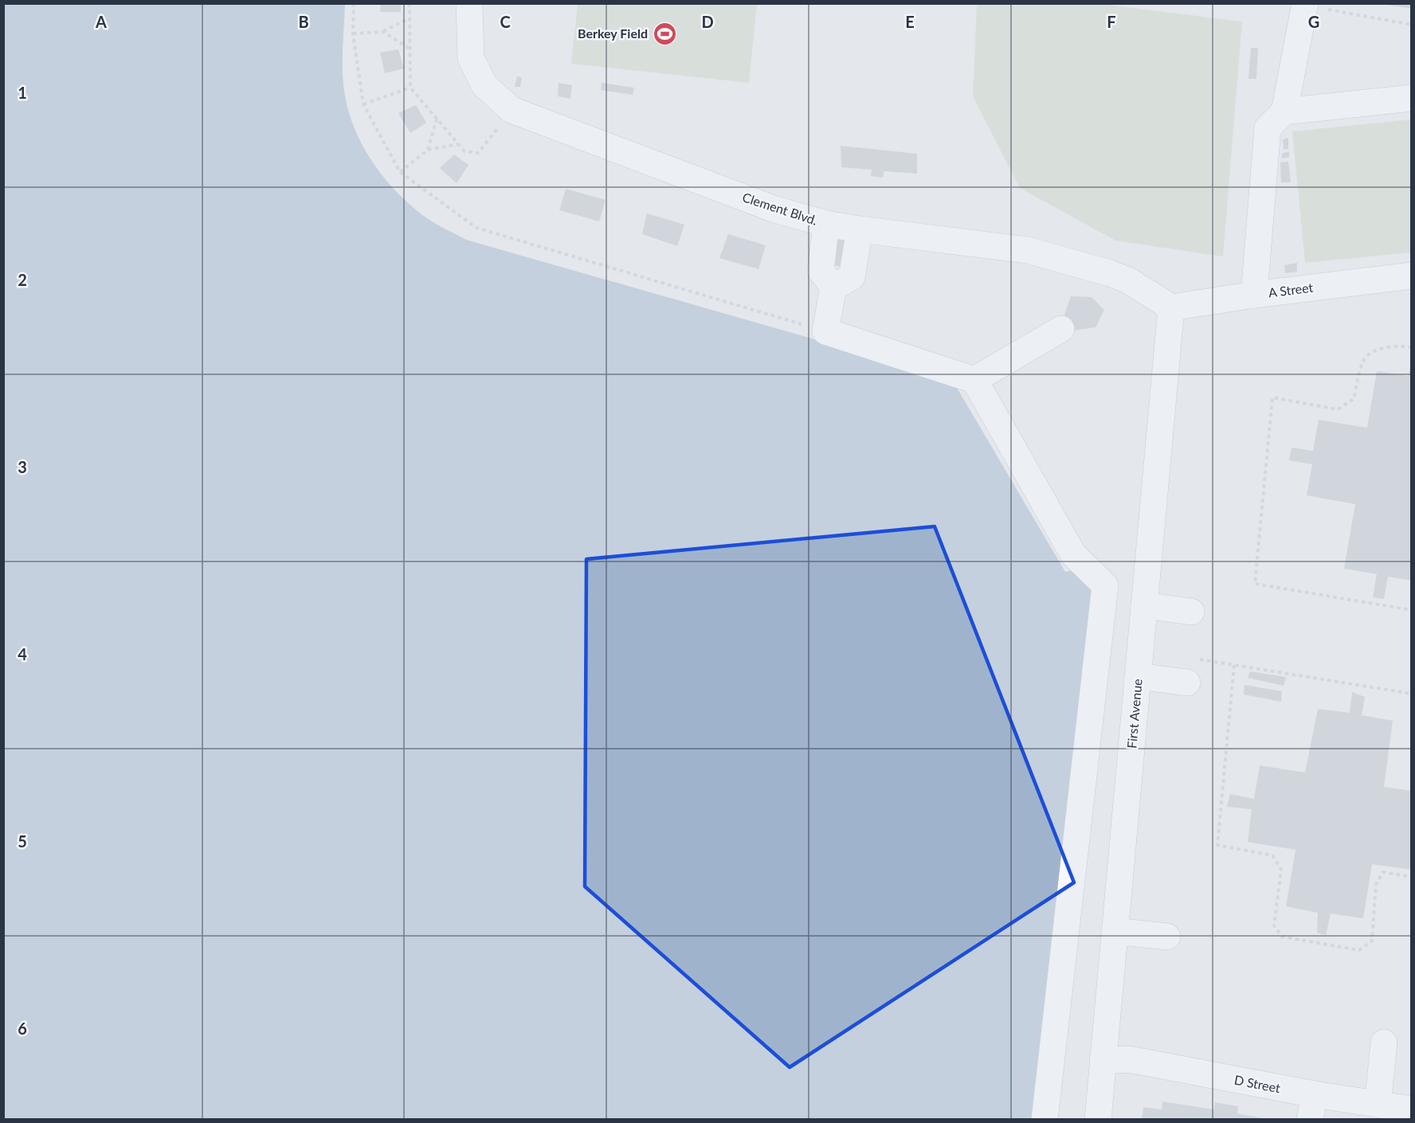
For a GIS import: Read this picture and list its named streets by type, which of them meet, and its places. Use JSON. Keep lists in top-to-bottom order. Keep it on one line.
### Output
{"streets":{"street":["Clement Blvd.","A Street","First Avenue","D Street"]},"crossings":[["Clement Blvd.","A Street"],["Clement Blvd.","First Avenue"],["A Street","First Avenue"],["First Avenue","D Street"]],"places":{"sports":["Berkey Field"]},"grid":{"columns":["A","B","C","D","E","F","G"],"rows":["1","2","3","4","5","6"]}}
